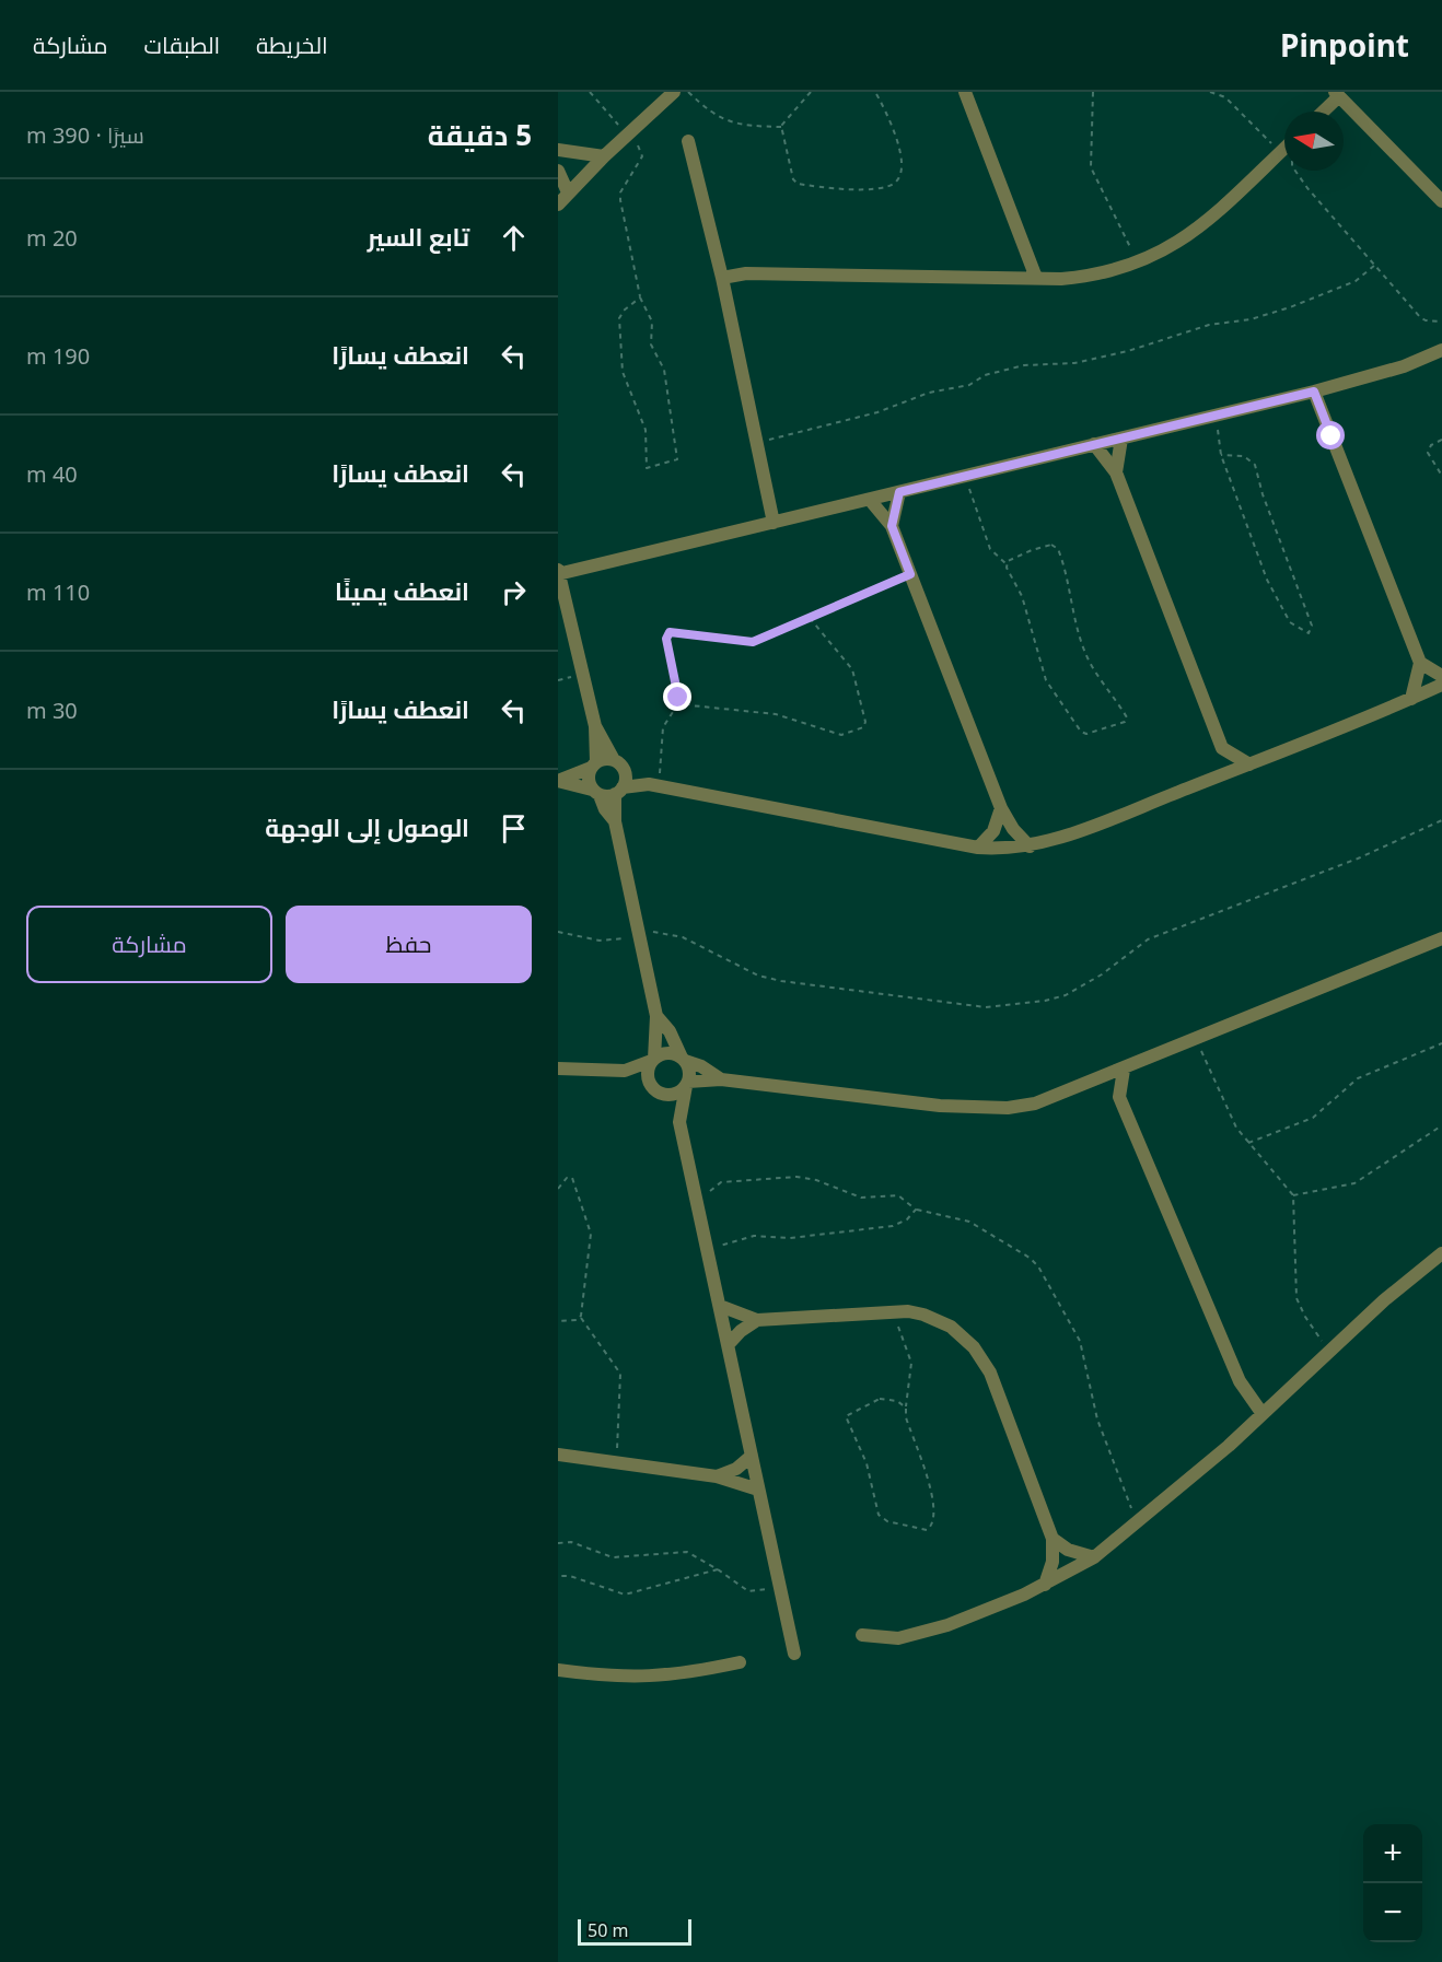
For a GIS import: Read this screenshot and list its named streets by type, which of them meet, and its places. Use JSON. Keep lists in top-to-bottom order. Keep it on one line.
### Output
{"scale_bar":"50 m","north":"left","page":{"header":"Pinpoint","nav":["الخريطة","الطبقات","مشاركة"],"heading":["5 دقيقة","سيرًا · 390 m"],"list":[["تابع السير","20 m"],["انعطف يسارًا","190 m"],["انعطف يسارًا","40 m"],["انعطف يمينًا","110 m"],["انعطف يسارًا","30 m"],"الوصول إلى الوجهة"],"buttons":["حفظ","مشاركة"],"map_buttons":["+","−"],"scale":"50 m"}}
